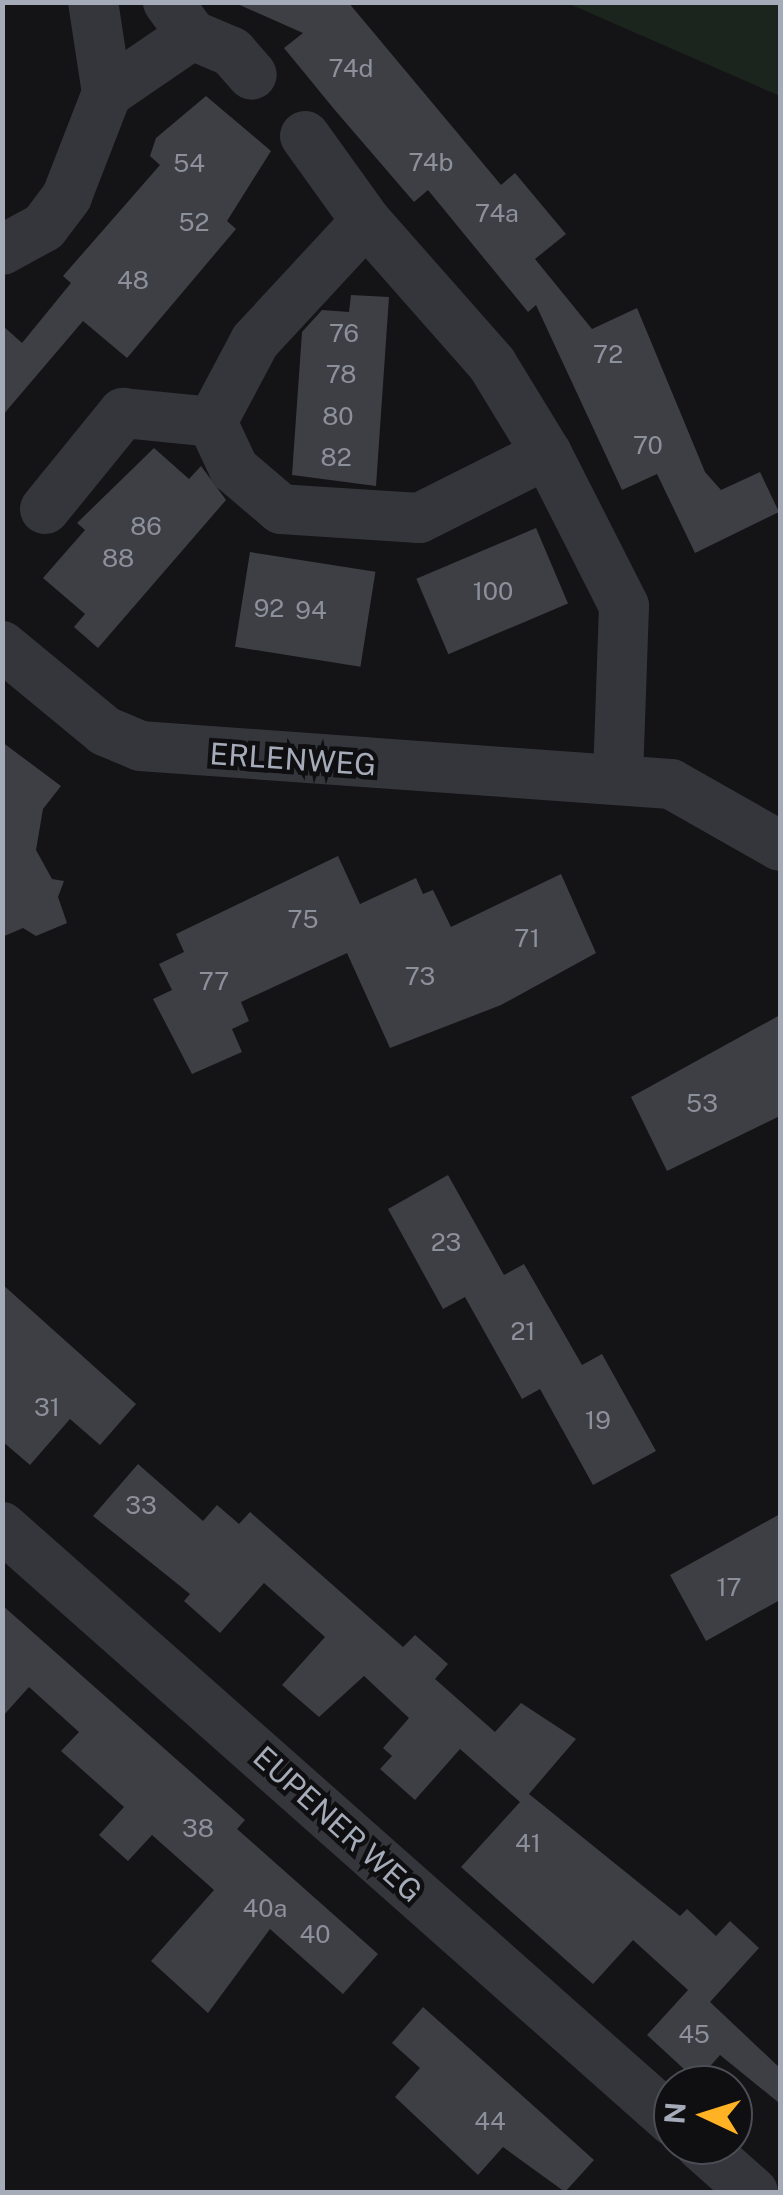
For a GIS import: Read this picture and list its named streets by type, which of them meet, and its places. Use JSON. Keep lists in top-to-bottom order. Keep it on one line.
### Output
{"streets":{"street":["ERLENWEG","EUPENER WEG"]},"house_numbers":["74d","74b","54","74a","52","48","76","72","78","80","70","82","86","88","100","92","94","75","71","73","77","53","23","21","31","19","33","17","38","41","40a","40","45","44"],"north":"left"}
